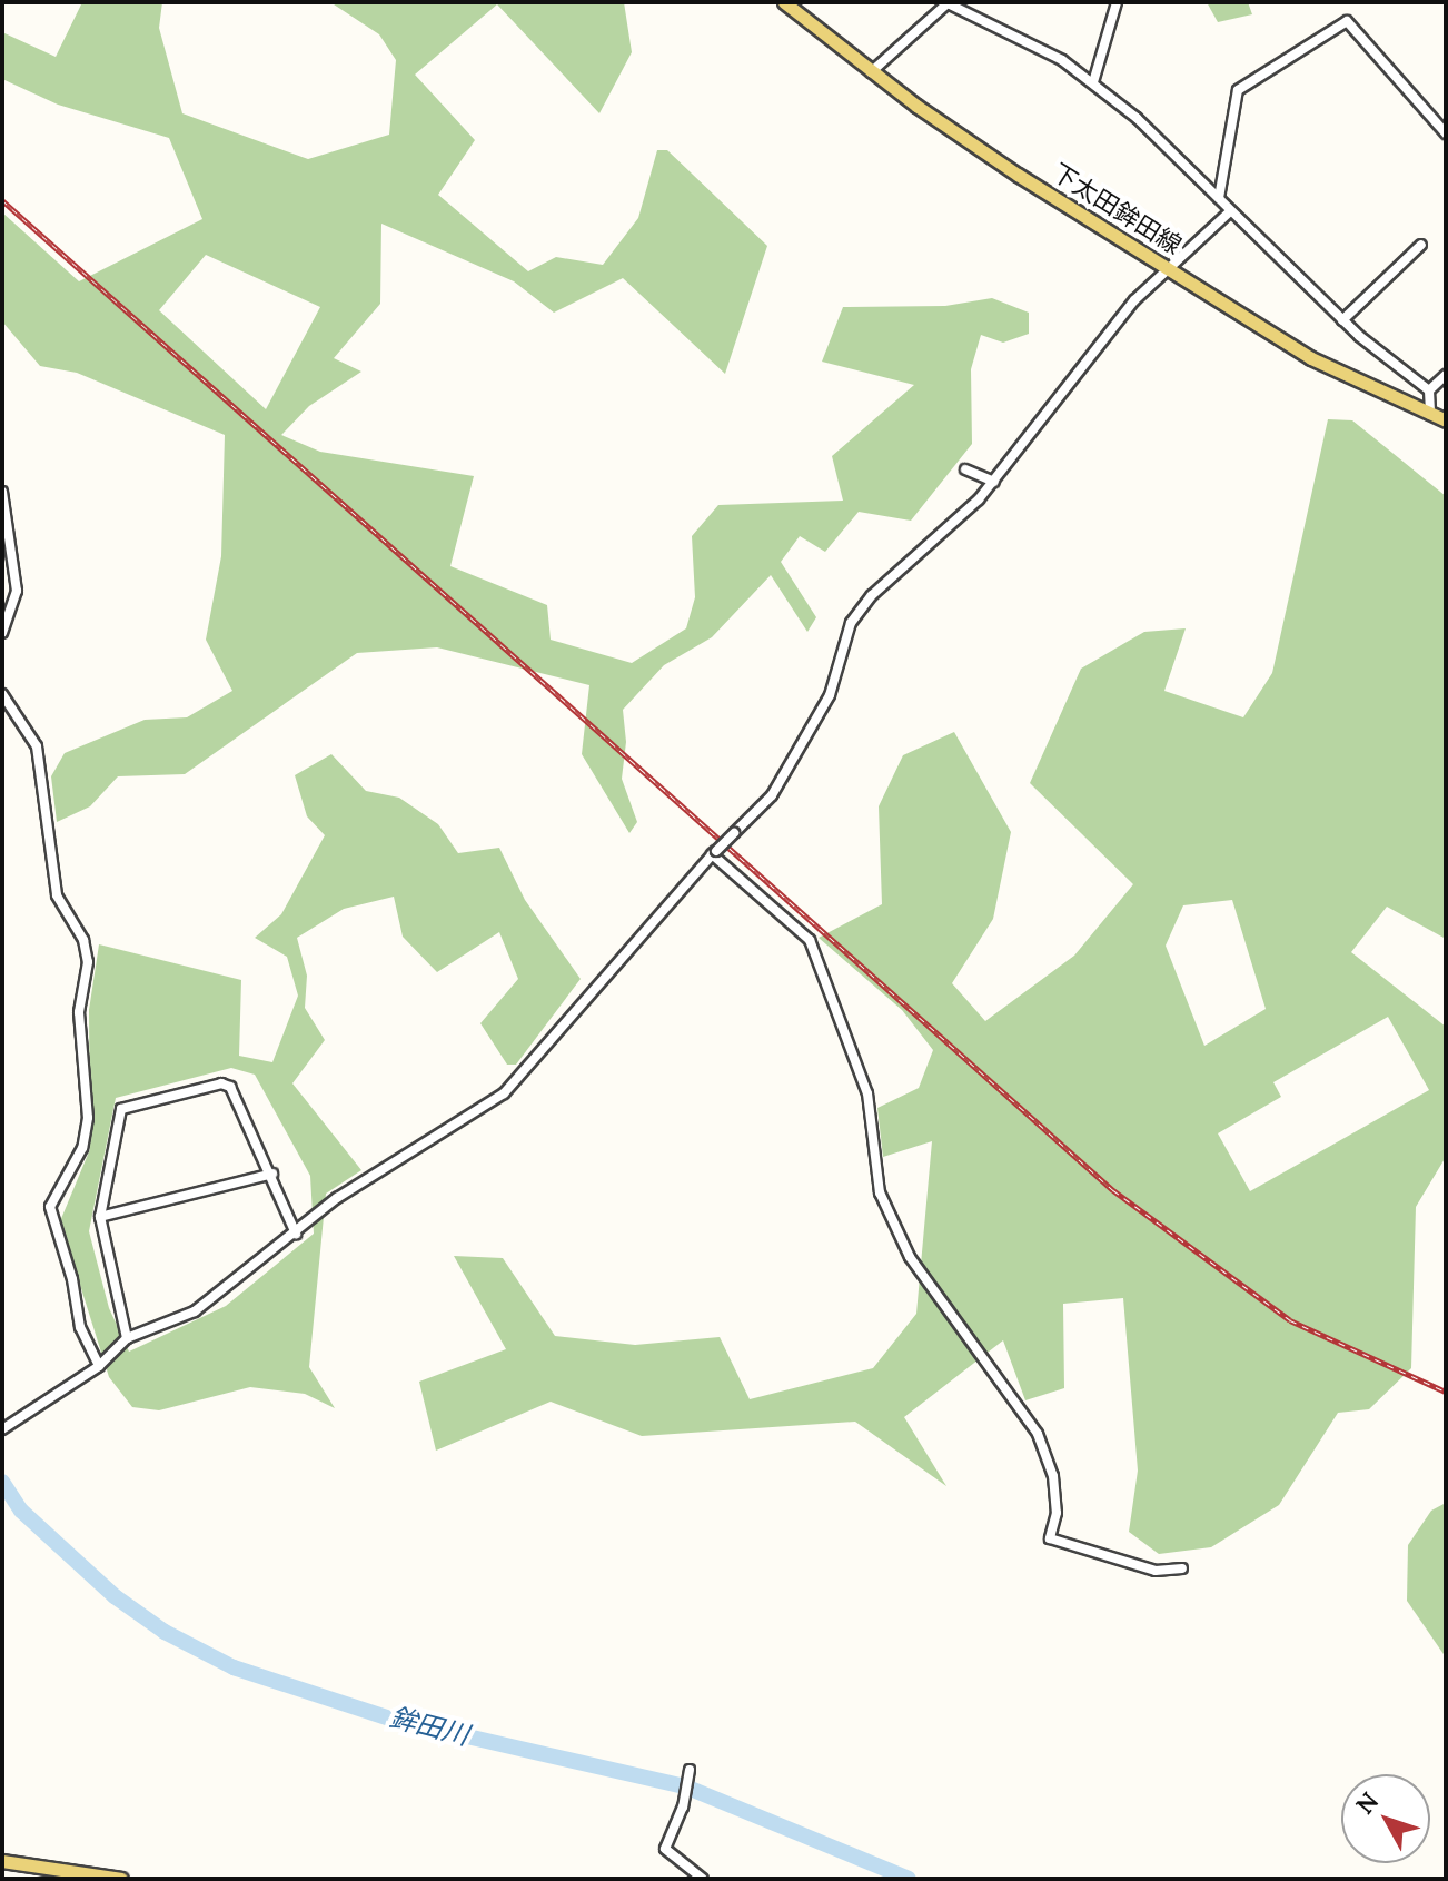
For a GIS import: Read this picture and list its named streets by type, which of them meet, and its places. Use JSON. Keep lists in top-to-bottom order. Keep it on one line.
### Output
{"streets":{"main road":["下太田鉾田線"]},"water":["鉾田川"],"north":"top left"}
